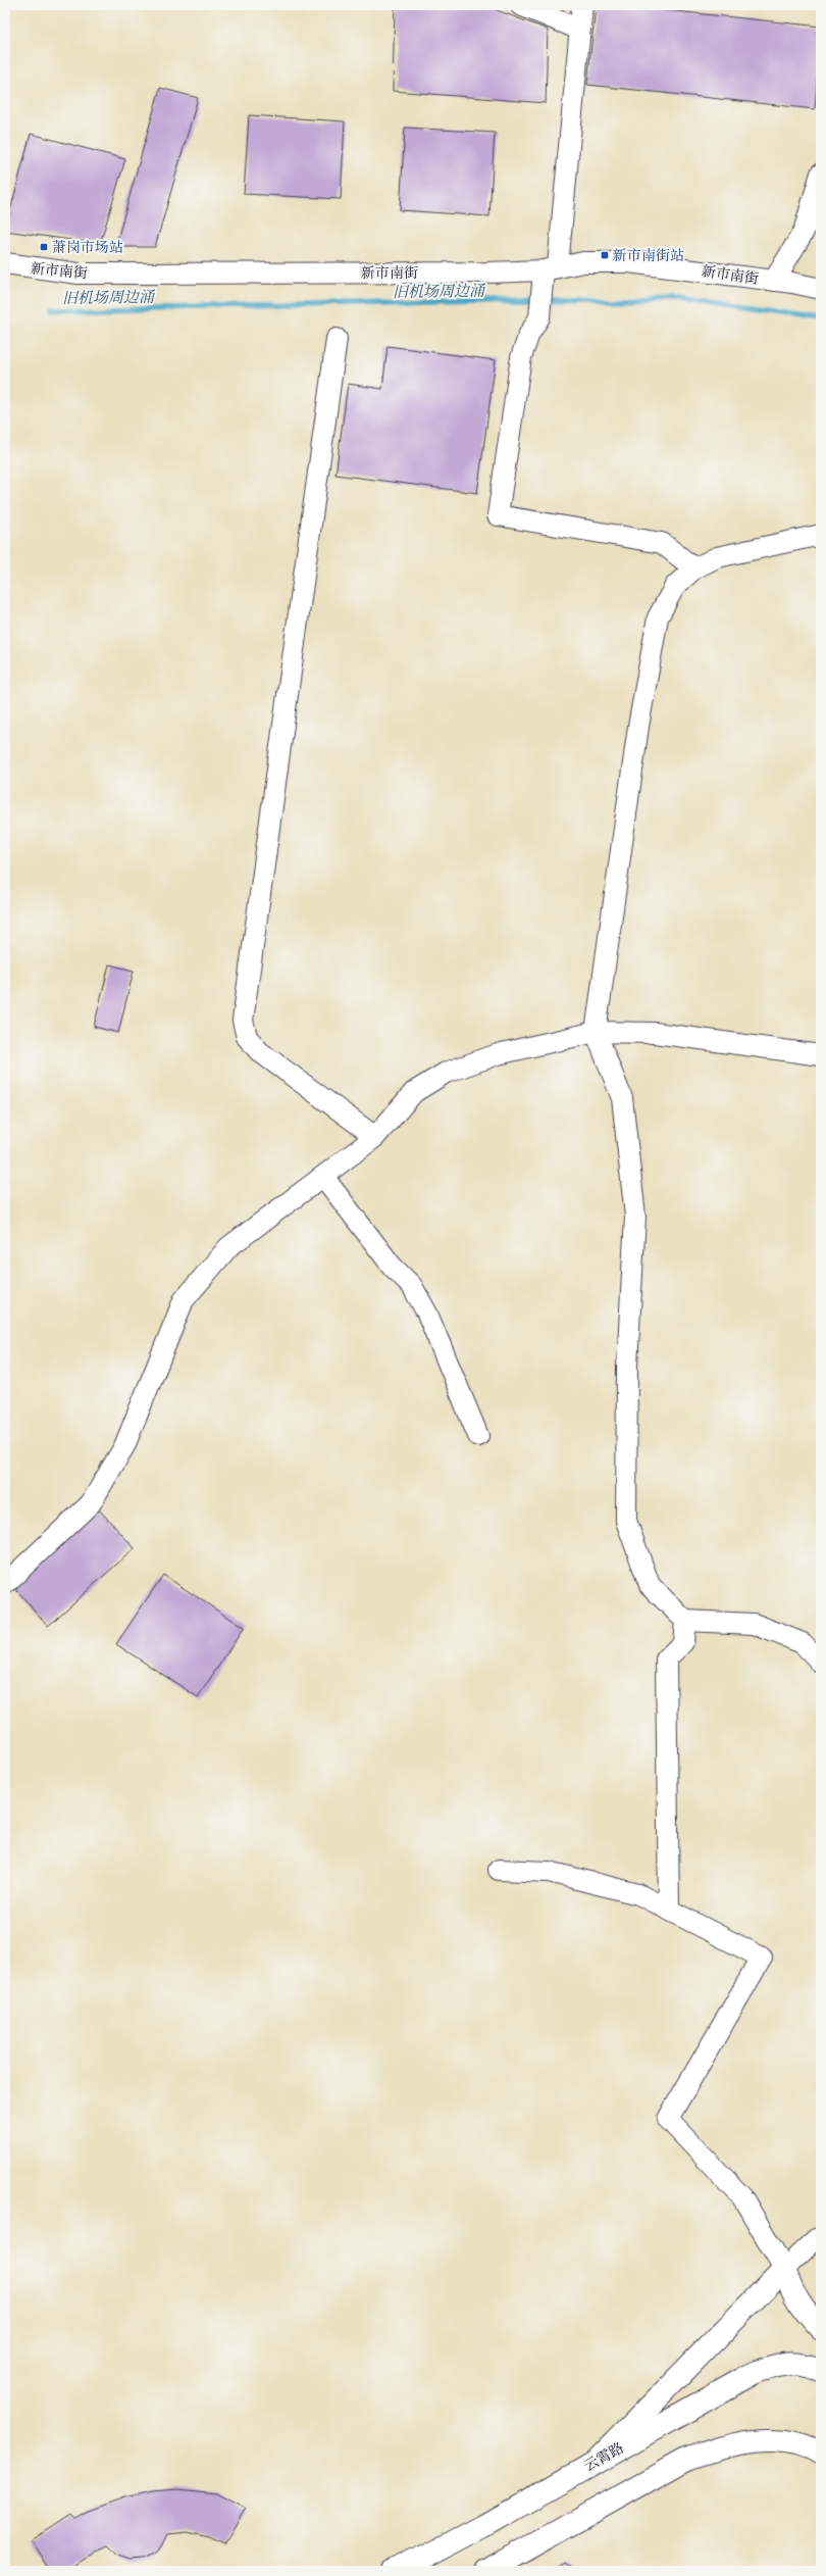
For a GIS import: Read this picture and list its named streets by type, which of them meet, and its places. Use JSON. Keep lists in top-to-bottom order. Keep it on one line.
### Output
{"streets":{"main road":["云霄路"],"street":["新市南街"]},"water":["旧机场周边涌"],"places":{"transit":["萧岗市场站","新市南街站"]}}
